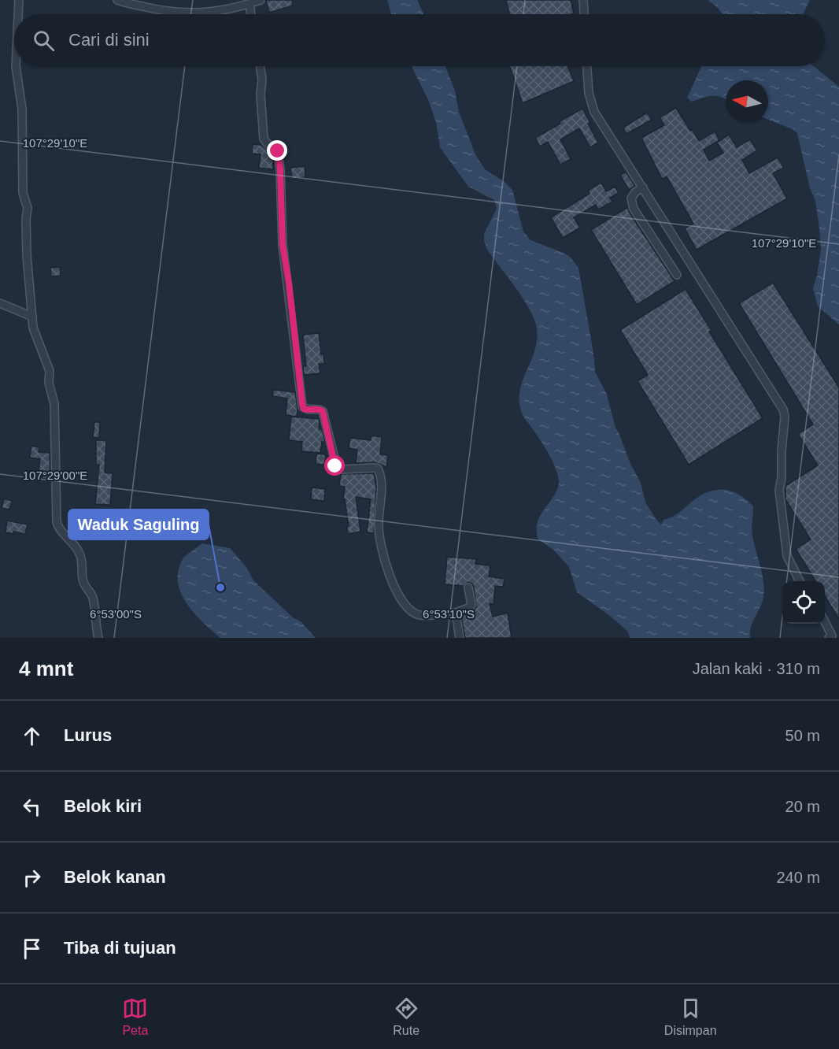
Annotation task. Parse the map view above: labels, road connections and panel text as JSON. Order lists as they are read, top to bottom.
{
  "places": ["Waduk Saguling"],
  "north": "left",
  "page": {
    "search": "Cari di sini",
    "heading": ["4 mnt", "Jalan kaki · 310 m"],
    "list": [
      ["Lurus", "50 m"],
      ["Belok kiri", "20 m"],
      ["Belok kanan", "240 m"],
      "Tiba di tujuan"
    ],
    "nav": ["Peta", "Rute", "Disimpan"]
  },
  "coordinates": [
    "107°29'10\"E",
    "107°29'00\"E",
    "6°53'00\"S",
    "6°53'10\"S"
  ]
}
